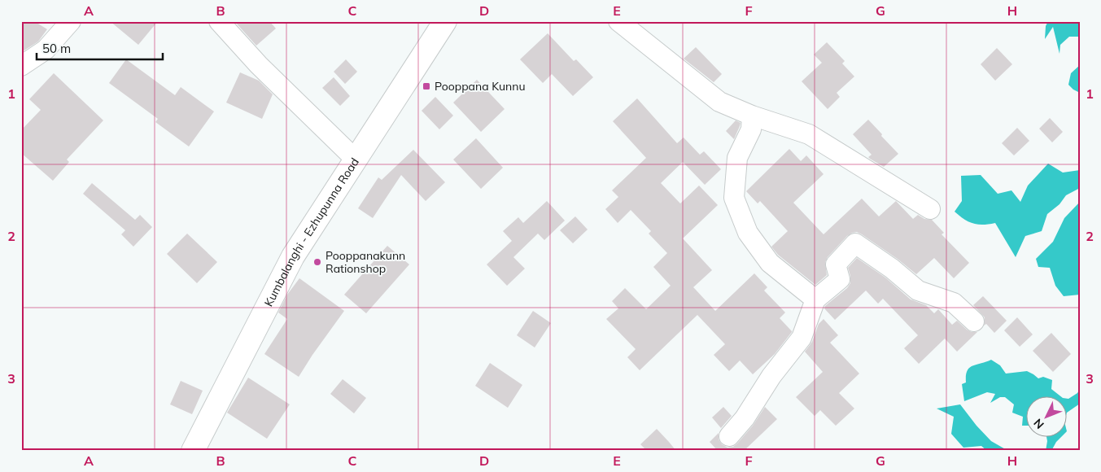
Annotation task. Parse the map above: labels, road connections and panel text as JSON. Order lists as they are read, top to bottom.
{
  "streets": {
    "main road": ["Kumbalanghi - Ezhupunna Road"]
  },
  "places": {
    "transit": ["Pooppana Kunnu"],
    "other": ["Pooppanakunn Rationshop"]
  },
  "scale_bar": "50 m",
  "north": "bottom left",
  "grid": {
    "columns": [
      "A",
      "B",
      "C",
      "D",
      "E",
      "F",
      "G",
      "H"
    ],
    "rows": ["1", "2", "3"]
  }
}
